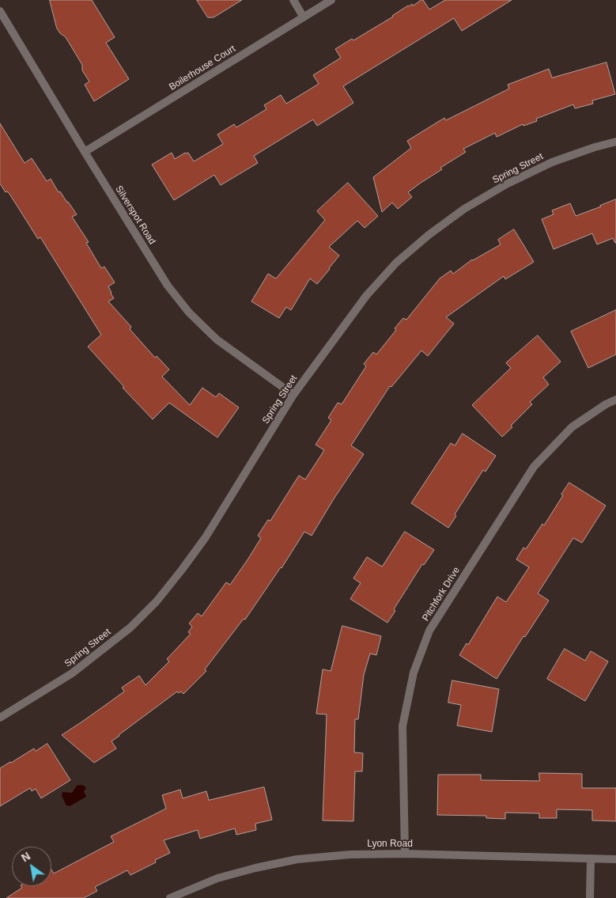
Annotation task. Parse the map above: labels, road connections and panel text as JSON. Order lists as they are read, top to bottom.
{
  "streets": {
    "street": [
      "Boilerhouse Court",
      "Spring Street",
      "Silverspot Road",
      "Pitchfork Drive",
      "Lyon Road"
    ]
  },
  "crossings": [
    ["Boilerhouse Court", "Silverspot Road"],
    ["Spring Street", "Silverspot Road"],
    ["Pitchfork Drive", "Lyon Road"]
  ],
  "north": "top left"
}
